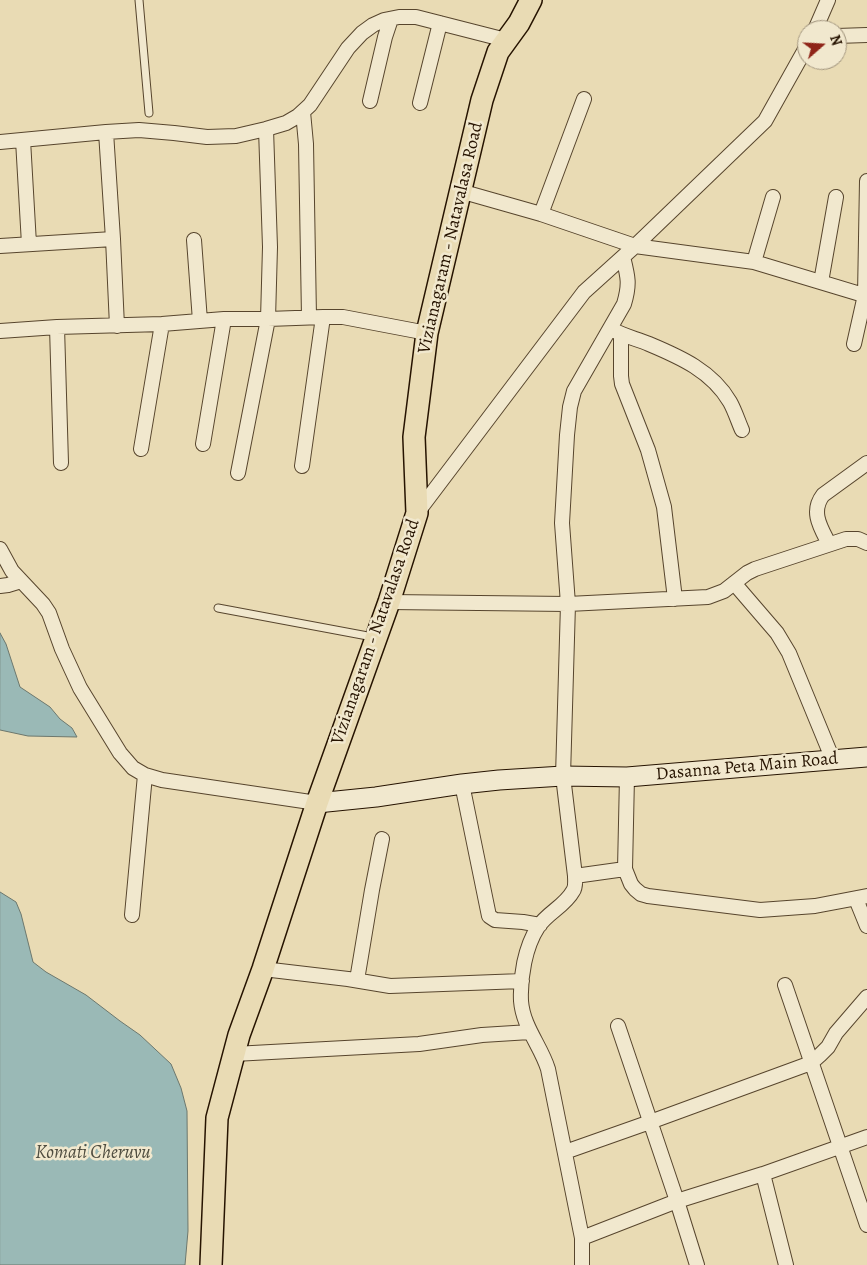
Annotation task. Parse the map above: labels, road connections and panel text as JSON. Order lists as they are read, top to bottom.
{
  "streets": {
    "main road": ["Vizianagaram - Natavalasa Road"],
    "street": ["Dasanna Peta Main Road"]
  },
  "crossings": [
    ["Vizianagaram - Natavalasa Road", "Dasanna Peta Main Road"]
  ],
  "water": ["Komati Cheruvu"],
  "north": "right"
}
